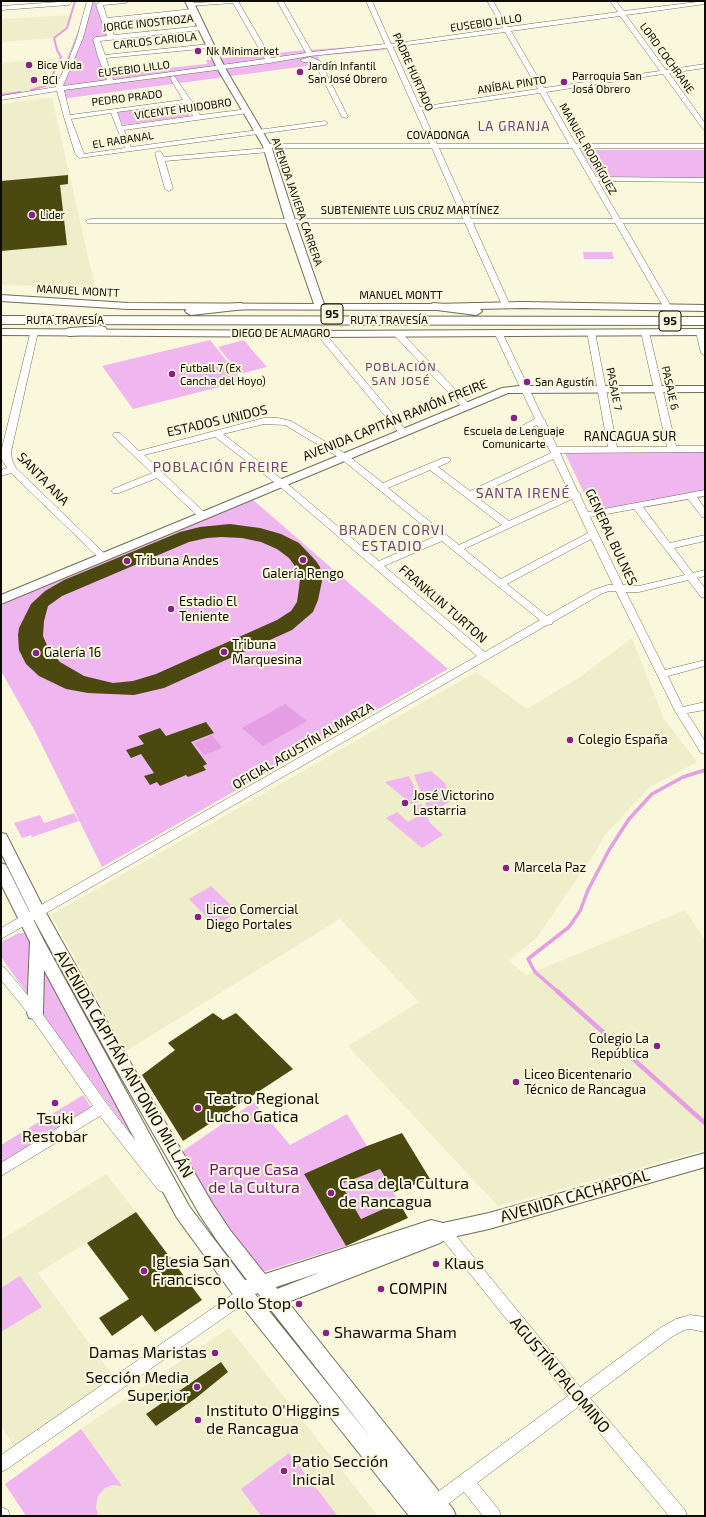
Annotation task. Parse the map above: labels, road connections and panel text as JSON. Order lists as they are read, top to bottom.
{
  "streets": {
    "highway": ["95", "RUTA TRAVESÍA"],
    "main road": [
      "AVENIDA JAVIERA CARRERA",
      "MANUEL MONTT",
      "DIEGO DE ALMAGRO",
      "AVENIDA CAPITÁN RAMÓN FREIRE",
      "AVENIDA CAPITÁN ANTONIO MILLÁN",
      "AVENIDA CACHAPOAL"
    ],
    "street": [
      "JORGE INOSTROZA",
      "EUSEBIO LILLO",
      "CARLOS CARIOLA",
      "LORD COCHRANE",
      "PADRE HURTADO",
      "ANÍBAL PINTO",
      "PEDRO PRADO",
      "VICENTE HUIDOBRO",
      "COVADONGA",
      "EL RABANAL",
      "MANUEL RODRÍGUEZ",
      "SUBTENIENTE LUIS CRUZ MARTÍNEZ",
      "PASAJE 6",
      "PASAJE 7",
      "ESTADOS UNIDOS",
      "RANCAGUA SUR",
      "SANTA ANA",
      "GENERAL BULNES",
      "FRANKLIN TURTON",
      "OFICIAL AGUSTÍN ALMARZA",
      "AGUSTÍN PALOMINO"
    ]
  },
  "crossings": [
    ["JORGE INOSTROZA", "CARLOS CARIOLA"],
    ["JORGE INOSTROZA", "AVENIDA JAVIERA CARRERA"],
    ["EUSEBIO LILLO", "LORD COCHRANE"],
    ["EUSEBIO LILLO", "PADRE HURTADO"],
    ["EUSEBIO LILLO", "EL RABANAL"],
    ["EUSEBIO LILLO", "MANUEL RODRÍGUEZ"],
    ["EUSEBIO LILLO", "AVENIDA JAVIERA CARRERA"],
    ["CARLOS CARIOLA", "AVENIDA JAVIERA CARRERA"],
    ["LORD COCHRANE", "ANÍBAL PINTO"],
    ["PADRE HURTADO", "ANÍBAL PINTO"],
    ["PADRE HURTADO", "COVADONGA"],
    ["PADRE HURTADO", "SUBTENIENTE LUIS CRUZ MARTÍNEZ"],
    ["PADRE HURTADO", "MANUEL MONTT"],
    ["ANÍBAL PINTO", "MANUEL RODRÍGUEZ"],
    ["PEDRO PRADO", "EL RABANAL"],
    ["VICENTE HUIDOBRO", "AVENIDA JAVIERA CARRERA"],
    ["COVADONGA", "MANUEL RODRÍGUEZ"],
    ["COVADONGA", "AVENIDA JAVIERA CARRERA"],
    ["EL RABANAL", "AVENIDA JAVIERA CARRERA"],
    ["MANUEL RODRÍGUEZ", "SUBTENIENTE LUIS CRUZ MARTÍNEZ"],
    ["MANUEL RODRÍGUEZ", "MANUEL MONTT"],
    ["AVENIDA JAVIERA CARRERA", "SUBTENIENTE LUIS CRUZ MARTÍNEZ"],
    ["AVENIDA JAVIERA CARRERA", "MANUEL MONTT"],
    ["DIEGO DE ALMAGRO", "PASAJE 6"],
    ["DIEGO DE ALMAGRO", "PASAJE 7"],
    ["DIEGO DE ALMAGRO", "SANTA ANA"],
    ["DIEGO DE ALMAGRO", "GENERAL BULNES"],
    ["PASAJE 6", "AVENIDA CAPITÁN RAMÓN FREIRE"],
    ["PASAJE 6", "RANCAGUA SUR"],
    ["PASAJE 7", "AVENIDA CAPITÁN RAMÓN FREIRE"],
    ["PASAJE 7", "RANCAGUA SUR"],
    ["AVENIDA CAPITÁN RAMÓN FREIRE", "ESTADOS UNIDOS"],
    ["AVENIDA CAPITÁN RAMÓN FREIRE", "SANTA ANA"],
    ["AVENIDA CAPITÁN RAMÓN FREIRE", "GENERAL BULNES"],
    ["AVENIDA CAPITÁN RAMÓN FREIRE", "FRANKLIN TURTON"],
    ["ESTADOS UNIDOS", "FRANKLIN TURTON"],
    ["ESTADOS UNIDOS", "OFICIAL AGUSTÍN ALMARZA"],
    ["RANCAGUA SUR", "GENERAL BULNES"],
    ["GENERAL BULNES", "OFICIAL AGUSTÍN ALMARZA"],
    ["FRANKLIN TURTON", "OFICIAL AGUSTÍN ALMARZA"],
    ["OFICIAL AGUSTÍN ALMARZA", "AVENIDA CAPITÁN ANTONIO MILLÁN"],
    ["AVENIDA CAPITÁN ANTONIO MILLÁN", "AVENIDA CACHAPOAL"],
    ["AVENIDA CACHAPOAL", "AGUSTÍN PALOMINO"]
  ],
  "districts": [
    "LA GRANJA",
    "POBLACIÓN SAN JOSÉ",
    "POBLACIÓN FREIRE",
    "SANTA IRENÉ",
    "BRADEN CORVI ESTADIO"
  ],
  "parks": ["Parque Casa de la Cultura"],
  "places": [
    "Nk Minimarket",
    "Bice Vida",
    "Jardín Infantil San José Obrero",
    "BCI",
    "Parroquia San Josá Obrero",
    "Lider",
    "Futball 7 (Ex Cancha del Hoyo)",
    "San Agustín",
    "Escuela de Lenguaje Comunicarte",
    "Galería Rengo",
    "Tribuna Andes",
    "Estadio El Teniente",
    "Tribuna Marquesina",
    "Galería 16",
    "Colegio España",
    "José Victorino Lastarria",
    "Marcela Paz",
    "Liceo Comercial Diego Portales",
    "Colegio La República",
    "Liceo Bicentenario Técnico de Rancagua",
    "Tsuki Restobar",
    "Teatro Regional Lucho Gatica",
    "Casa de la Cultura de Rancagua",
    "Klaus",
    "Iglesia San Francisco",
    "COMPIN",
    "Pollo Stop",
    "Shawarma Sham",
    "Damas Maristas",
    "Sección Media Superior",
    "Instituto O'Higgins de Rancagua",
    "Patio Sección Inicial"
  ]
}
